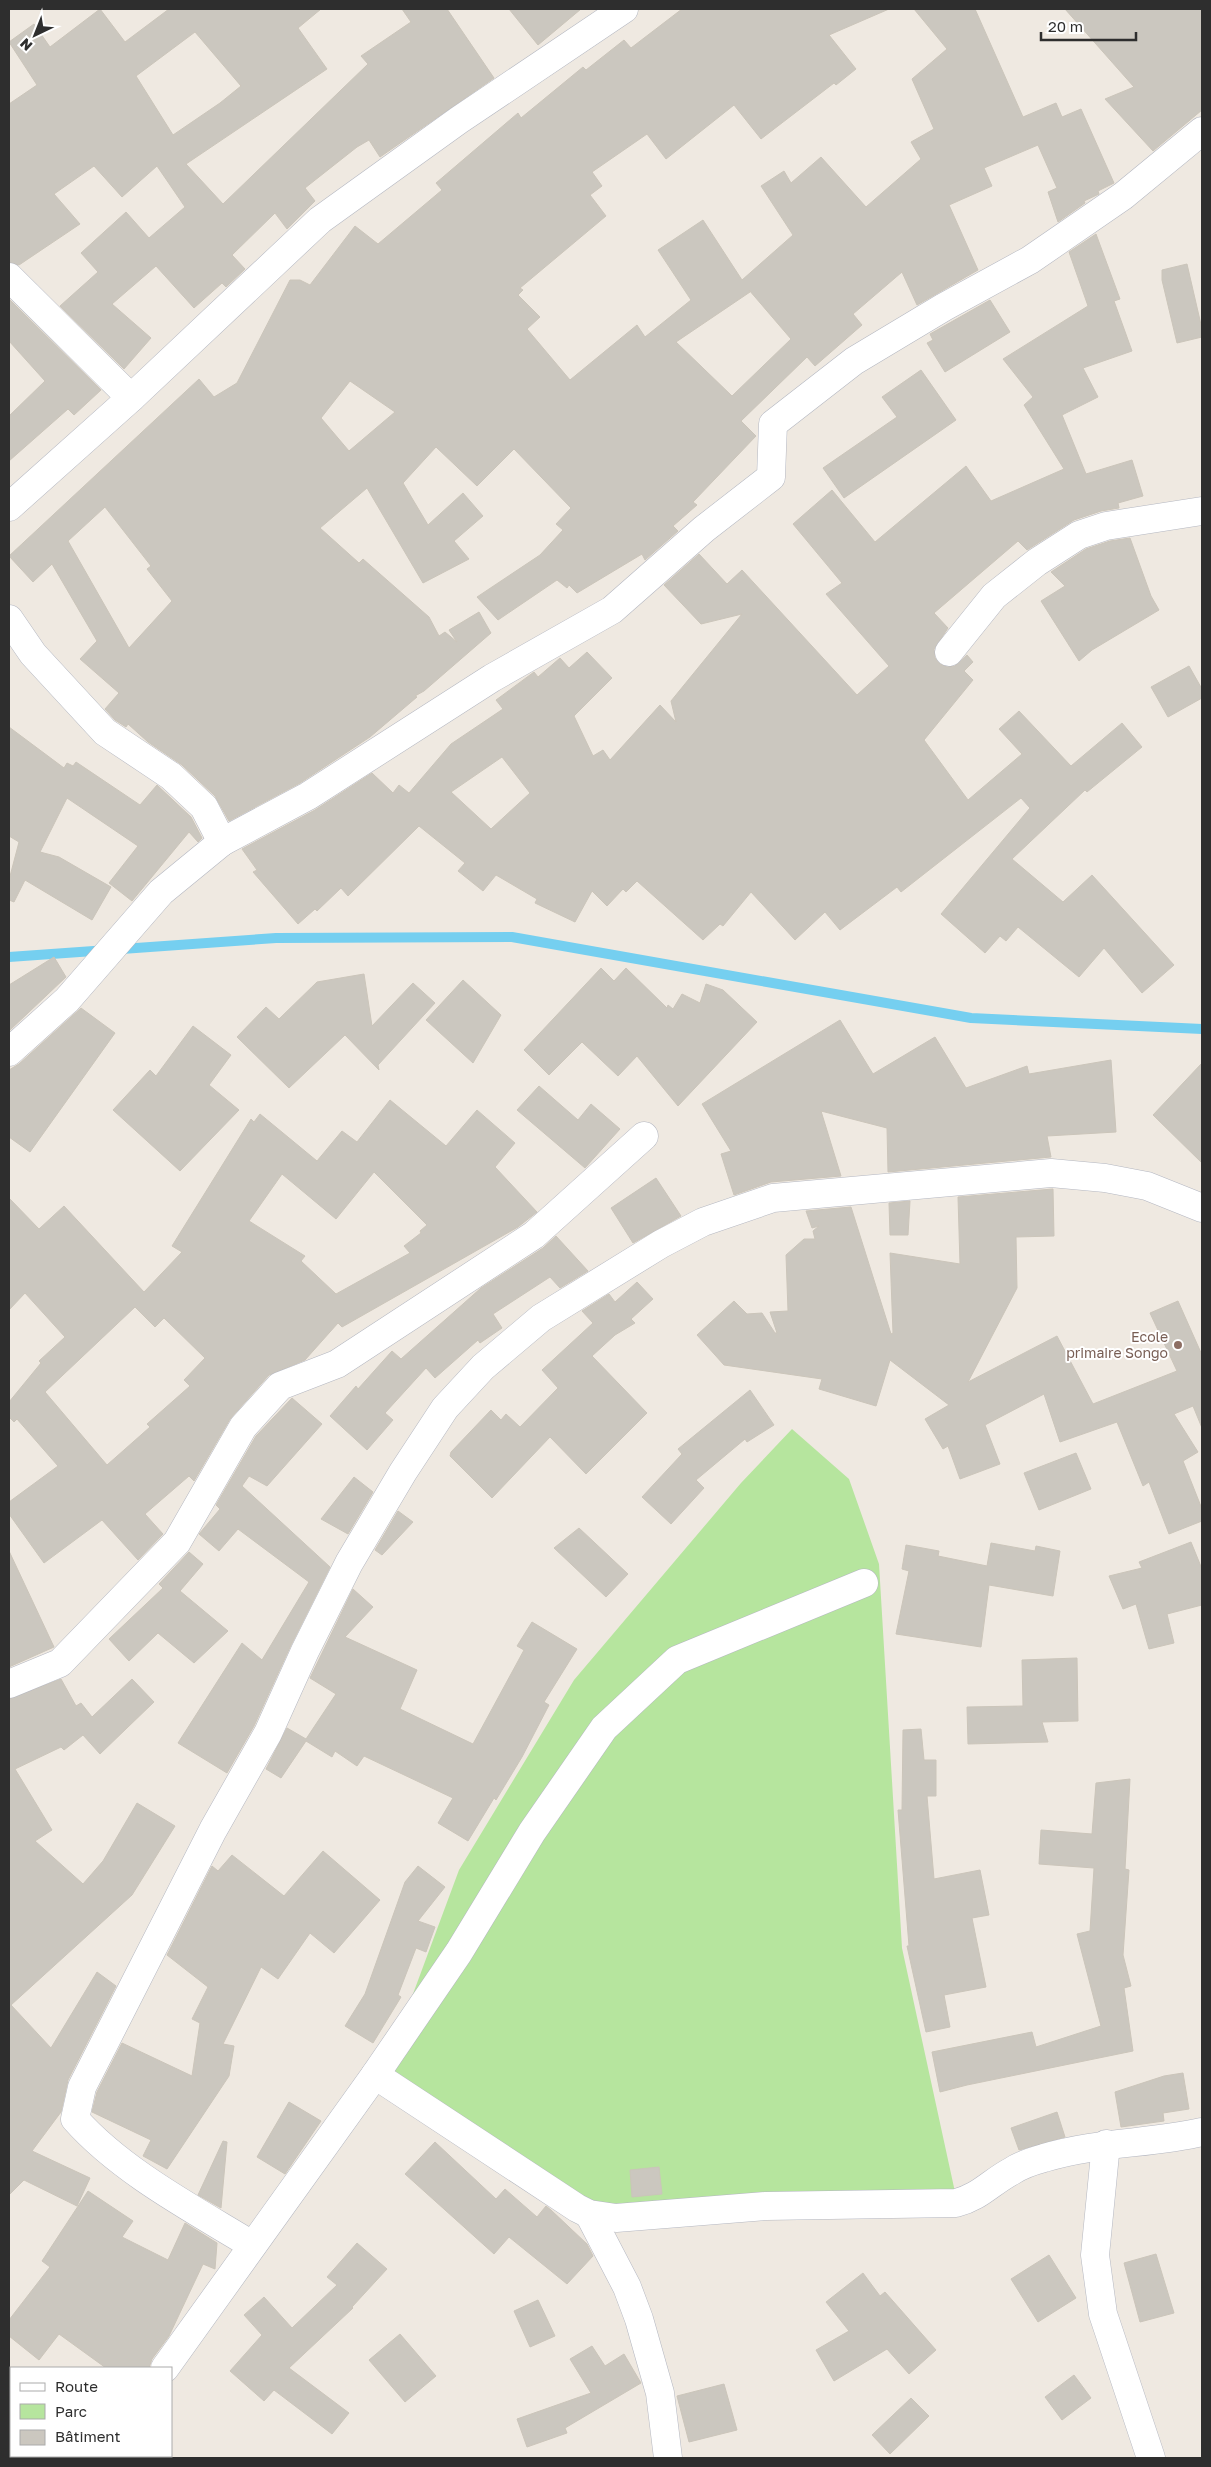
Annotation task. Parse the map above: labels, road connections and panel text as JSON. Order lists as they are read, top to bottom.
{
  "places": ["Ecole primaire Songo"],
  "legend": ["Route", "Parc", "Bâtiment"],
  "scale_bar": "20 m",
  "north": "bottom left"
}
